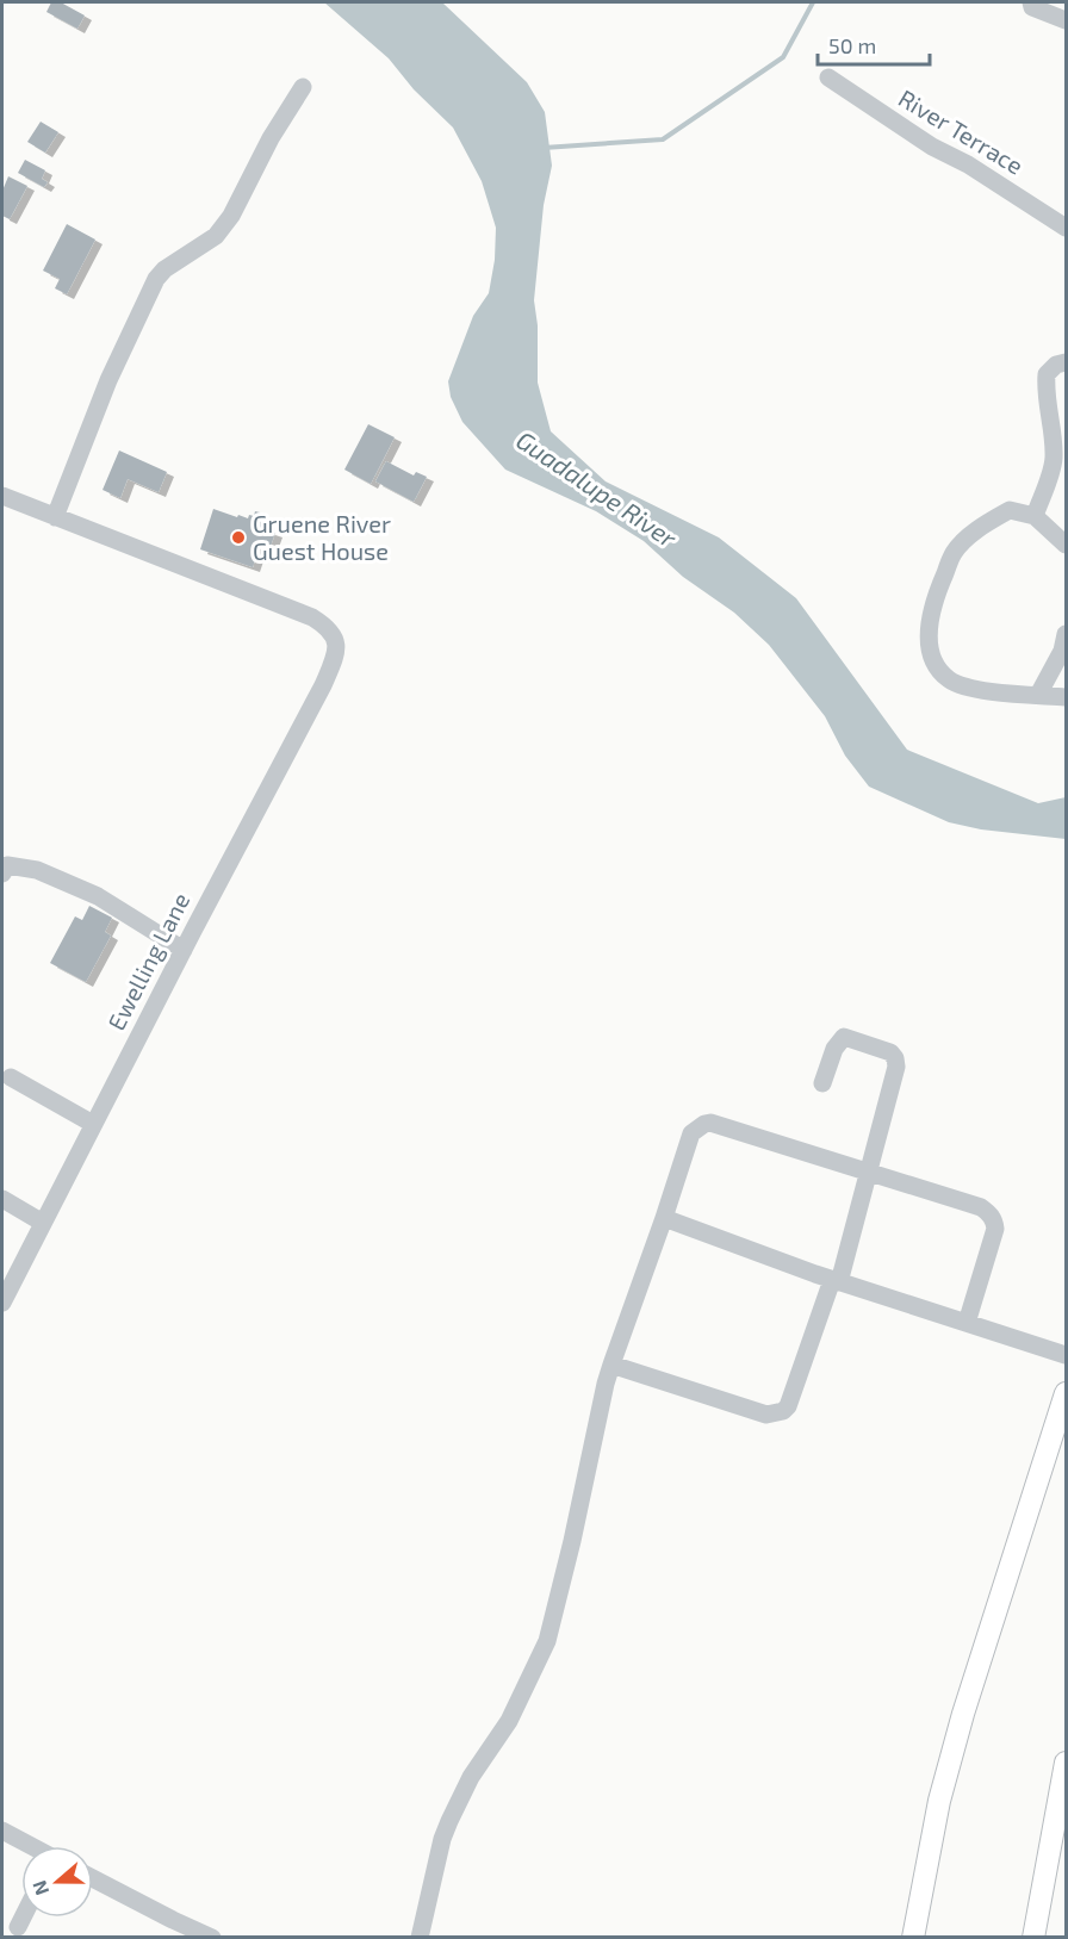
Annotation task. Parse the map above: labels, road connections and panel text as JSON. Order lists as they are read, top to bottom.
{
  "streets": {
    "street": ["River Terrace", "Ewelling Lane"]
  },
  "water": ["Guadalupe River"],
  "places": ["Gruene River Guest House"],
  "scale_bar": "50 m",
  "north": "left"
}
